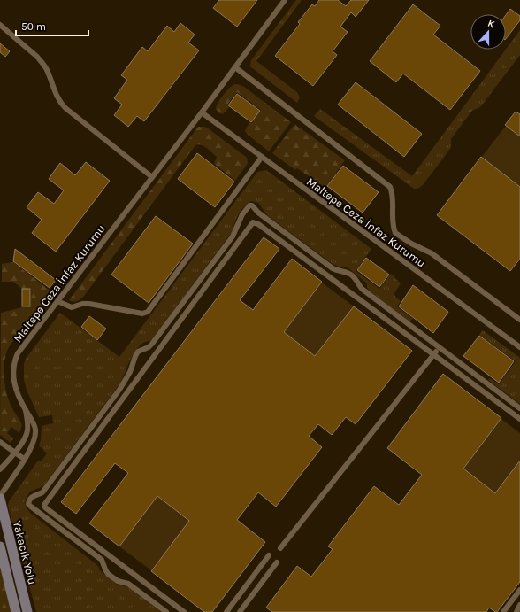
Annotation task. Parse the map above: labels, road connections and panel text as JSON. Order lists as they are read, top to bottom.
{
  "streets": {
    "main road": ["Yakacık Yolu"],
    "lane": ["Maltepe Ceza İnfaz Kurumu"]
  },
  "scale_bar": "50 m",
  "north": "top"
}
